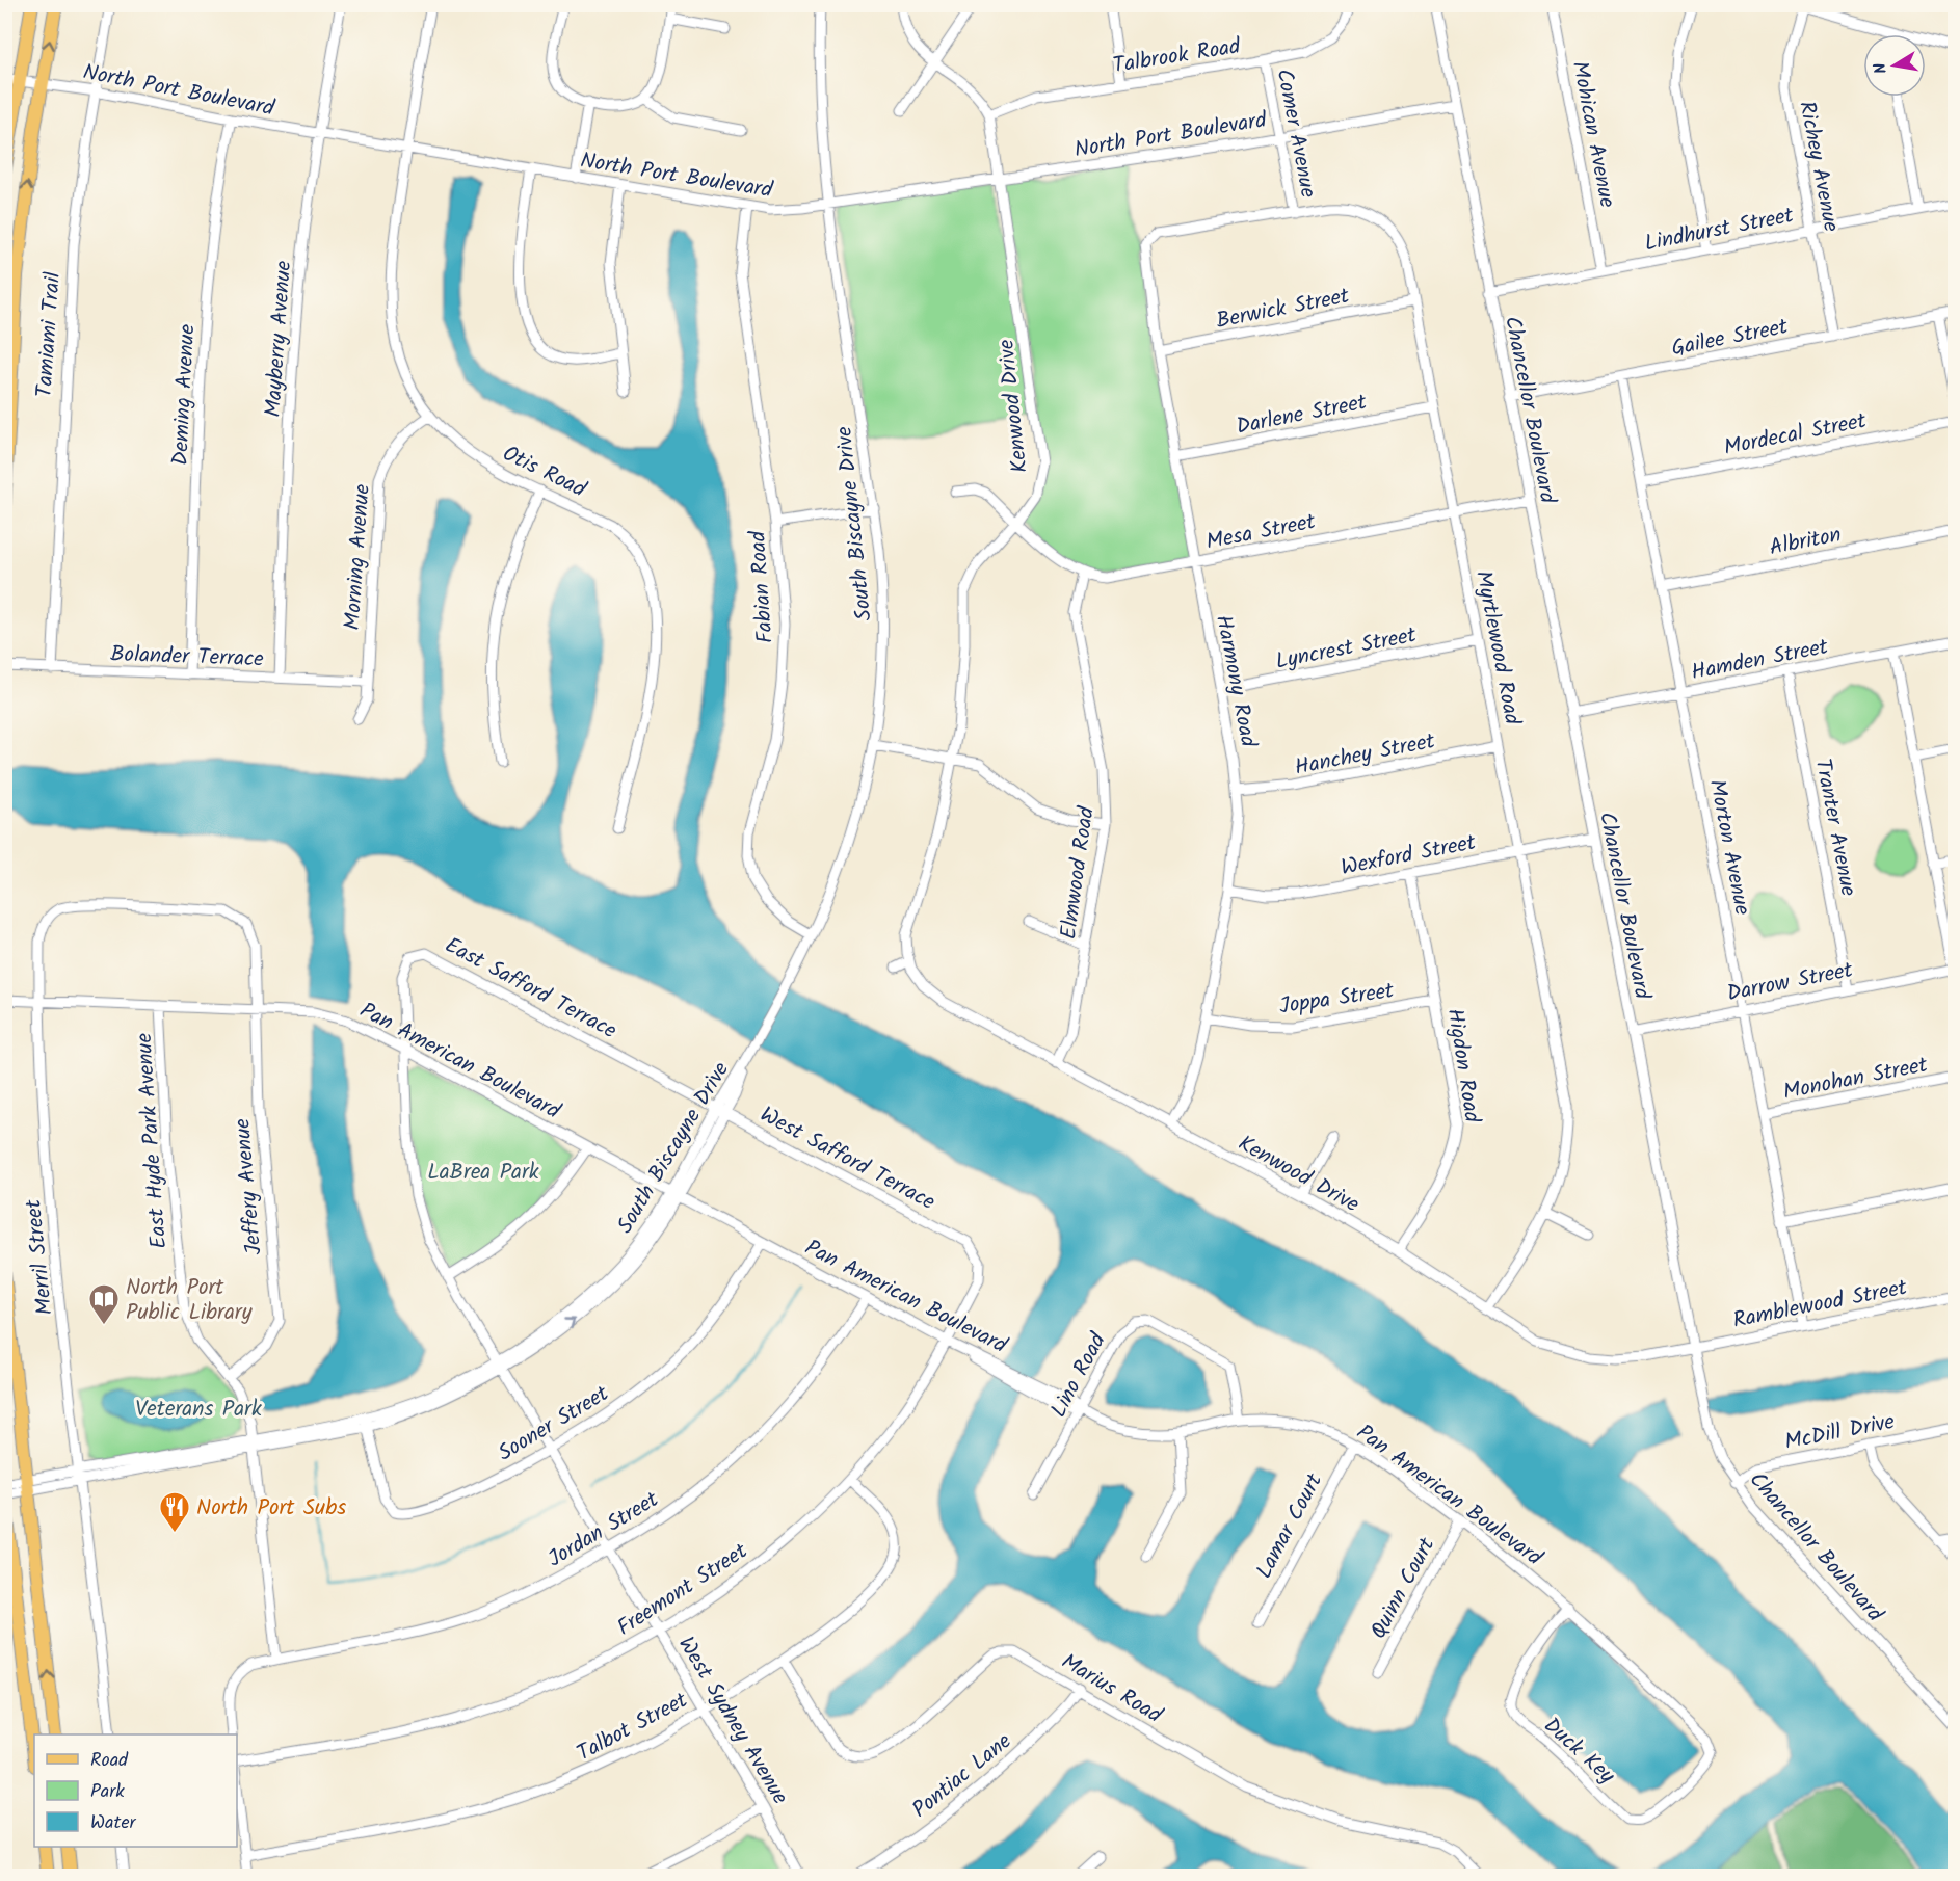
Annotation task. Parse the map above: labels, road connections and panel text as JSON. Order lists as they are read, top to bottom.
{
  "streets": {
    "main road": ["Tamiami Trail"],
    "street": [
      "Talbrook Road",
      "North Port Boulevard",
      "Comer Avenue",
      "Mohican Avenue",
      "Richey Avenue",
      "Lindhurst Street",
      "Berwick Street",
      "Gailee Street",
      "Mayberry Avenue",
      "Deming Avenue",
      "Kenwood Drive",
      "Chancellor Boulevard",
      "Darlene Street",
      "Mordecal Street",
      "Otis Road",
      "South Biscayne Drive",
      "Mesa Street",
      "Albriton",
      "Morning Avenue",
      "Fabian Road",
      "Lyncrest Street",
      "Myrtlewood Road",
      "Bolander Terrace",
      "Hamden Street",
      "Harmony Road",
      "Hanchey Street",
      "Tranter Avenue",
      "Morton Avenue",
      "Wexford Street",
      "Elmwood Road",
      "Darrow Street",
      "East Safford Terrace",
      "Joppa Street",
      "Pan American Boulevard",
      "Higdon Road",
      "Monohan Street",
      "East Hyde Park Avenue",
      "West Safford Terrace",
      "Jeffery Avenue",
      "Merril Street",
      "Ramblewood Street",
      "Lino Road",
      "Sooner Street",
      "McDill Drive",
      "Lamar Court",
      "Jordan Street",
      "Quinn Court",
      "Freemont Street",
      "Marius Road",
      "West Sydney Avenue",
      "Talbot Street",
      "Duck Key",
      "Pontiac Lane"
    ]
  },
  "crossings": [
    ["Talbrook Road", "Comer Avenue"],
    ["Talbrook Road", "Kenwood Drive"],
    ["North Port Boulevard", "Comer Avenue"],
    ["North Port Boulevard", "Tamiami Trail"],
    ["North Port Boulevard", "Mayberry Avenue"],
    ["North Port Boulevard", "Deming Avenue"],
    ["North Port Boulevard", "Kenwood Drive"],
    ["North Port Boulevard", "Chancellor Boulevard"],
    ["North Port Boulevard", "Otis Road"],
    ["North Port Boulevard", "South Biscayne Drive"],
    ["North Port Boulevard", "Fabian Road"],
    ["Comer Avenue", "Myrtlewood Road"],
    ["Mohican Avenue", "Lindhurst Street"],
    ["Richey Avenue", "Lindhurst Street"],
    ["Richey Avenue", "Gailee Street"],
    ["Lindhurst Street", "Chancellor Boulevard"],
    ["Berwick Street", "Myrtlewood Road"],
    ["Berwick Street", "Harmony Road"],
    ["Tamiami Trail", "Bolander Terrace"],
    ["Gailee Street", "Chancellor Boulevard"],
    ["Gailee Street", "Morton Avenue"],
    ["Mayberry Avenue", "Bolander Terrace"],
    ["Deming Avenue", "Bolander Terrace"],
    ["Kenwood Drive", "Chancellor Boulevard"],
    ["Kenwood Drive", "Myrtlewood Road"],
    ["Kenwood Drive", "Harmony Road"],
    ["Kenwood Drive", "Elmwood Road"],
    ["Kenwood Drive", "Higdon Road"],
    ["Kenwood Drive", "Ramblewood Street"],
    ["Chancellor Boulevard", "Mesa Street"],
    ["Chancellor Boulevard", "Hamden Street"],
    ["Chancellor Boulevard", "Wexford Street"],
    ["Chancellor Boulevard", "Darrow Street"],
    ["Chancellor Boulevard", "Ramblewood Street"],
    ["Chancellor Boulevard", "McDill Drive"],
    ["Darlene Street", "Myrtlewood Road"],
    ["Darlene Street", "Harmony Road"],
    ["Mordecal Street", "Morton Avenue"],
    ["Otis Road", "Morning Avenue"],
    ["South Biscayne Drive", "Fabian Road"],
    ["South Biscayne Drive", "East Safford Terrace"],
    ["South Biscayne Drive", "Pan American Boulevard"],
    ["South Biscayne Drive", "East Hyde Park Avenue"],
    ["South Biscayne Drive", "West Safford Terrace"],
    ["South Biscayne Drive", "Merril Street"],
    ["South Biscayne Drive", "Sooner Street"],
    ["South Biscayne Drive", "West Sydney Avenue"],
    ["Mesa Street", "Myrtlewood Road"],
    ["Mesa Street", "Harmony Road"],
    ["Mesa Street", "Elmwood Road"],
    ["Albriton", "Morton Avenue"],
    ["Morning Avenue", "Bolander Terrace"],
    ["Lyncrest Street", "Myrtlewood Road"],
    ["Lyncrest Street", "Harmony Road"],
    ["Myrtlewood Road", "Harmony Road"],
    ["Myrtlewood Road", "Hanchey Street"],
    ["Myrtlewood Road", "Wexford Street"],
    ["Hamden Street", "Tranter Avenue"],
    ["Hamden Street", "Morton Avenue"],
    ["Harmony Road", "Hanchey Street"],
    ["Harmony Road", "Wexford Street"],
    ["Harmony Road", "Joppa Street"],
    ["Tranter Avenue", "Darrow Street"],
    ["Morton Avenue", "Darrow Street"],
    ["Morton Avenue", "Monohan Street"],
    ["Morton Avenue", "Ramblewood Street"],
    ["Wexford Street", "Higdon Road"],
    ["East Safford Terrace", "Pan American Boulevard"],
    ["East Safford Terrace", "West Safford Terrace"],
    ["East Safford Terrace", "West Sydney Avenue"],
    ["Joppa Street", "Higdon Road"],
    ["Pan American Boulevard", "East Hyde Park Avenue"],
    ["Pan American Boulevard", "Jeffery Avenue"],
    ["Pan American Boulevard", "Merril Street"],
    ["Pan American Boulevard", "Lino Road"],
    ["Pan American Boulevard", "Sooner Street"],
    ["Pan American Boulevard", "Lamar Court"],
    ["Pan American Boulevard", "Jordan Street"],
    ["Pan American Boulevard", "Quinn Court"],
    ["Pan American Boulevard", "Freemont Street"],
    ["Pan American Boulevard", "Duck Key"],
    ["East Hyde Park Avenue", "Jeffery Avenue"],
    ["East Hyde Park Avenue", "Jordan Street"],
    ["West Safford Terrace", "Freemont Street"],
    ["Jeffery Avenue", "Merril Street"],
    ["Sooner Street", "West Sydney Avenue"],
    ["Jordan Street", "West Sydney Avenue"],
    ["Freemont Street", "West Sydney Avenue"],
    ["Freemont Street", "Talbot Street"],
    ["Marius Road", "Talbot Street"],
    ["Marius Road", "Pontiac Lane"],
    ["West Sydney Avenue", "Talbot Street"]
  ],
  "parks": ["LaBrea Park", "Veterans Park"],
  "places": {
    "library": ["North Port Public Library"],
    "restaurant": ["North Port Subs"]
  },
  "legend": ["Road", "Park", "Water"],
  "north": "left"
}
